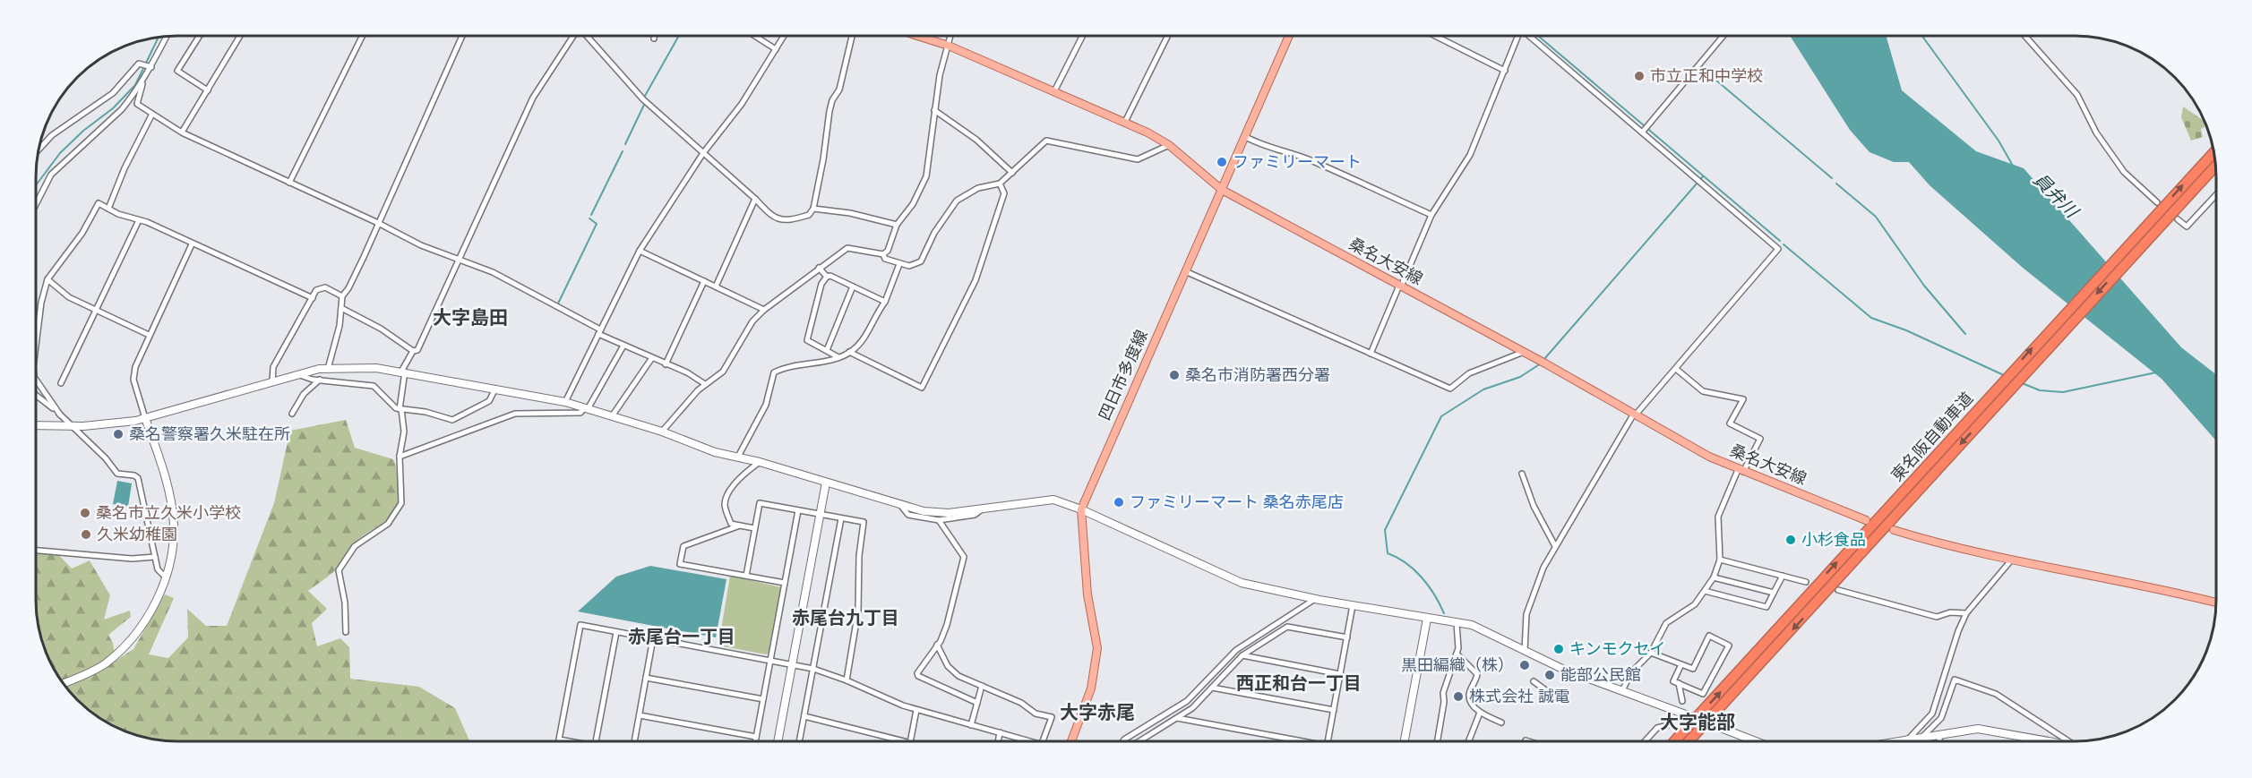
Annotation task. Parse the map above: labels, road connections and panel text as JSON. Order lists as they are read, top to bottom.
{
  "streets": {
    "highway": ["東名阪自動車道"],
    "main road": ["桑名大安線", "四日市多度線"]
  },
  "crossings": [
    ["桑名大安線", "四日市多度線"]
  ],
  "districts": [
    "大字島田",
    "赤尾台九丁目",
    "赤尾台一丁目",
    "西正和台一丁目",
    "大字赤尾",
    "大字能部"
  ],
  "water": ["員弁川"],
  "places": [
    "市立正和中学校",
    "ファミリーマート",
    "桑名市消防署西分署",
    "桑名警察署久米駐在所",
    "ファミリーマート 桑名赤尾店",
    "桑名市立久米小学校",
    "久米幼稚園",
    "小杉食品",
    "キンモクセイ",
    "黒田編織（株）",
    "能部公民館",
    "株式会社 誠電"
  ]
}
